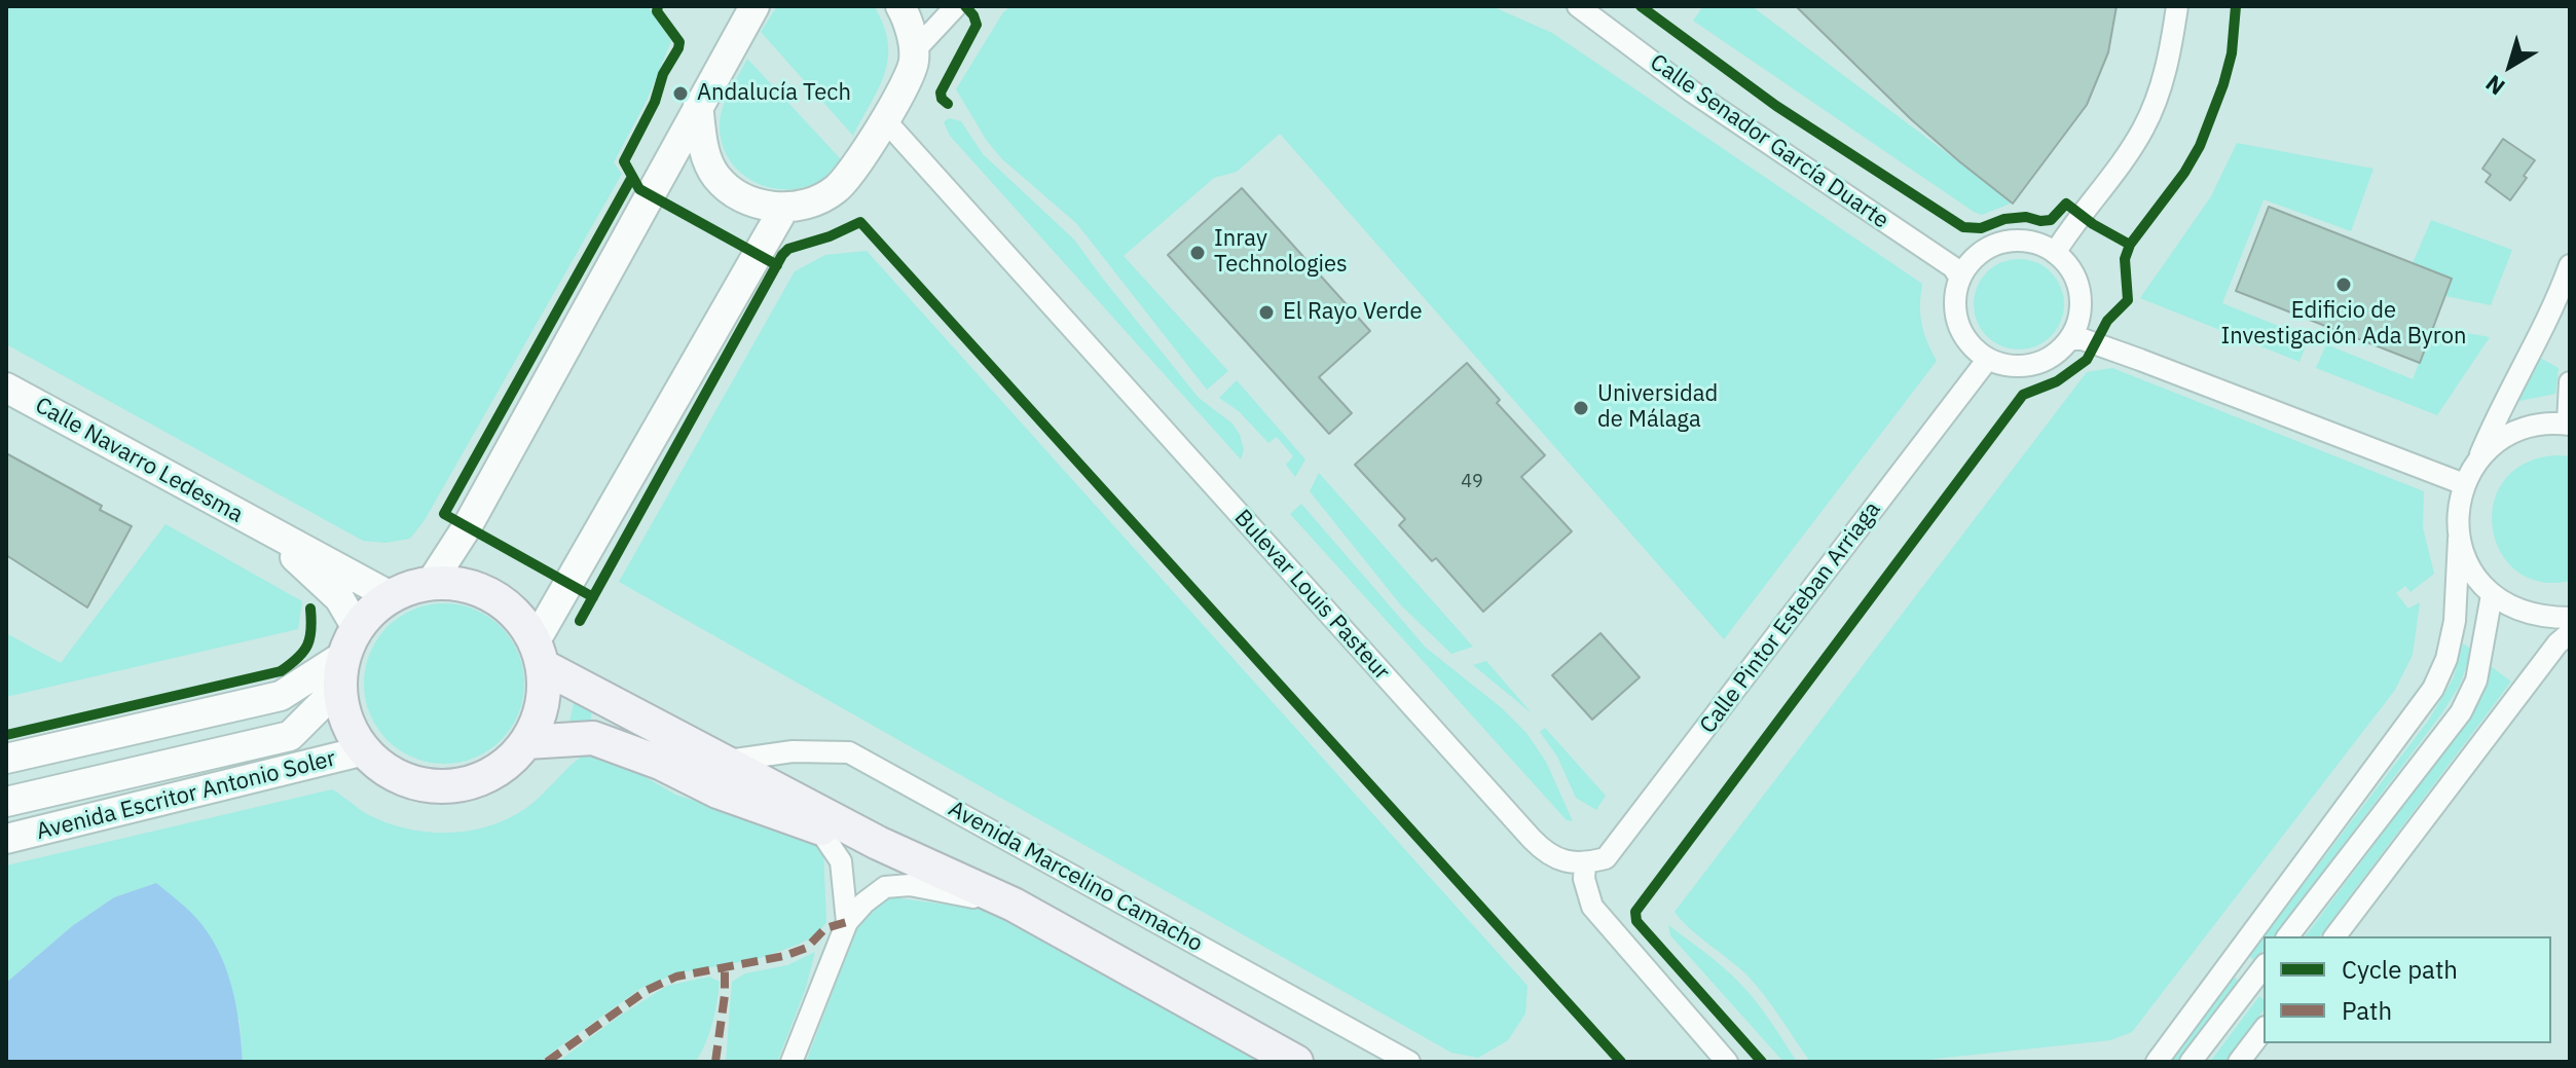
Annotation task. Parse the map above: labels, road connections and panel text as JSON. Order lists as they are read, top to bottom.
{
  "streets": {
    "street": [
      "Calle Senador García Duarte",
      "Calle Navarro Ledesma",
      "Bulevar Louis Pasteur",
      "Calle Pintor Esteban Arriaga",
      "Avenida Escritor Antonio Soler",
      "Avenida Marcelino Camacho"
    ]
  },
  "crossings": [
    ["Calle Senador García Duarte", "Calle Pintor Esteban Arriaga"],
    ["Calle Navarro Ledesma", "Avenida Escritor Antonio Soler"],
    ["Bulevar Louis Pasteur", "Calle Pintor Esteban Arriaga"]
  ],
  "places": [
    "Andalucía Tech",
    "Inray Technologies",
    "Edificio de Investigación Ada Byron",
    "El Rayo Verde",
    "Universidad de Málaga"
  ],
  "house_numbers": ["49"],
  "legend": ["Cycle path", "Path"],
  "north": "bottom left"
}
